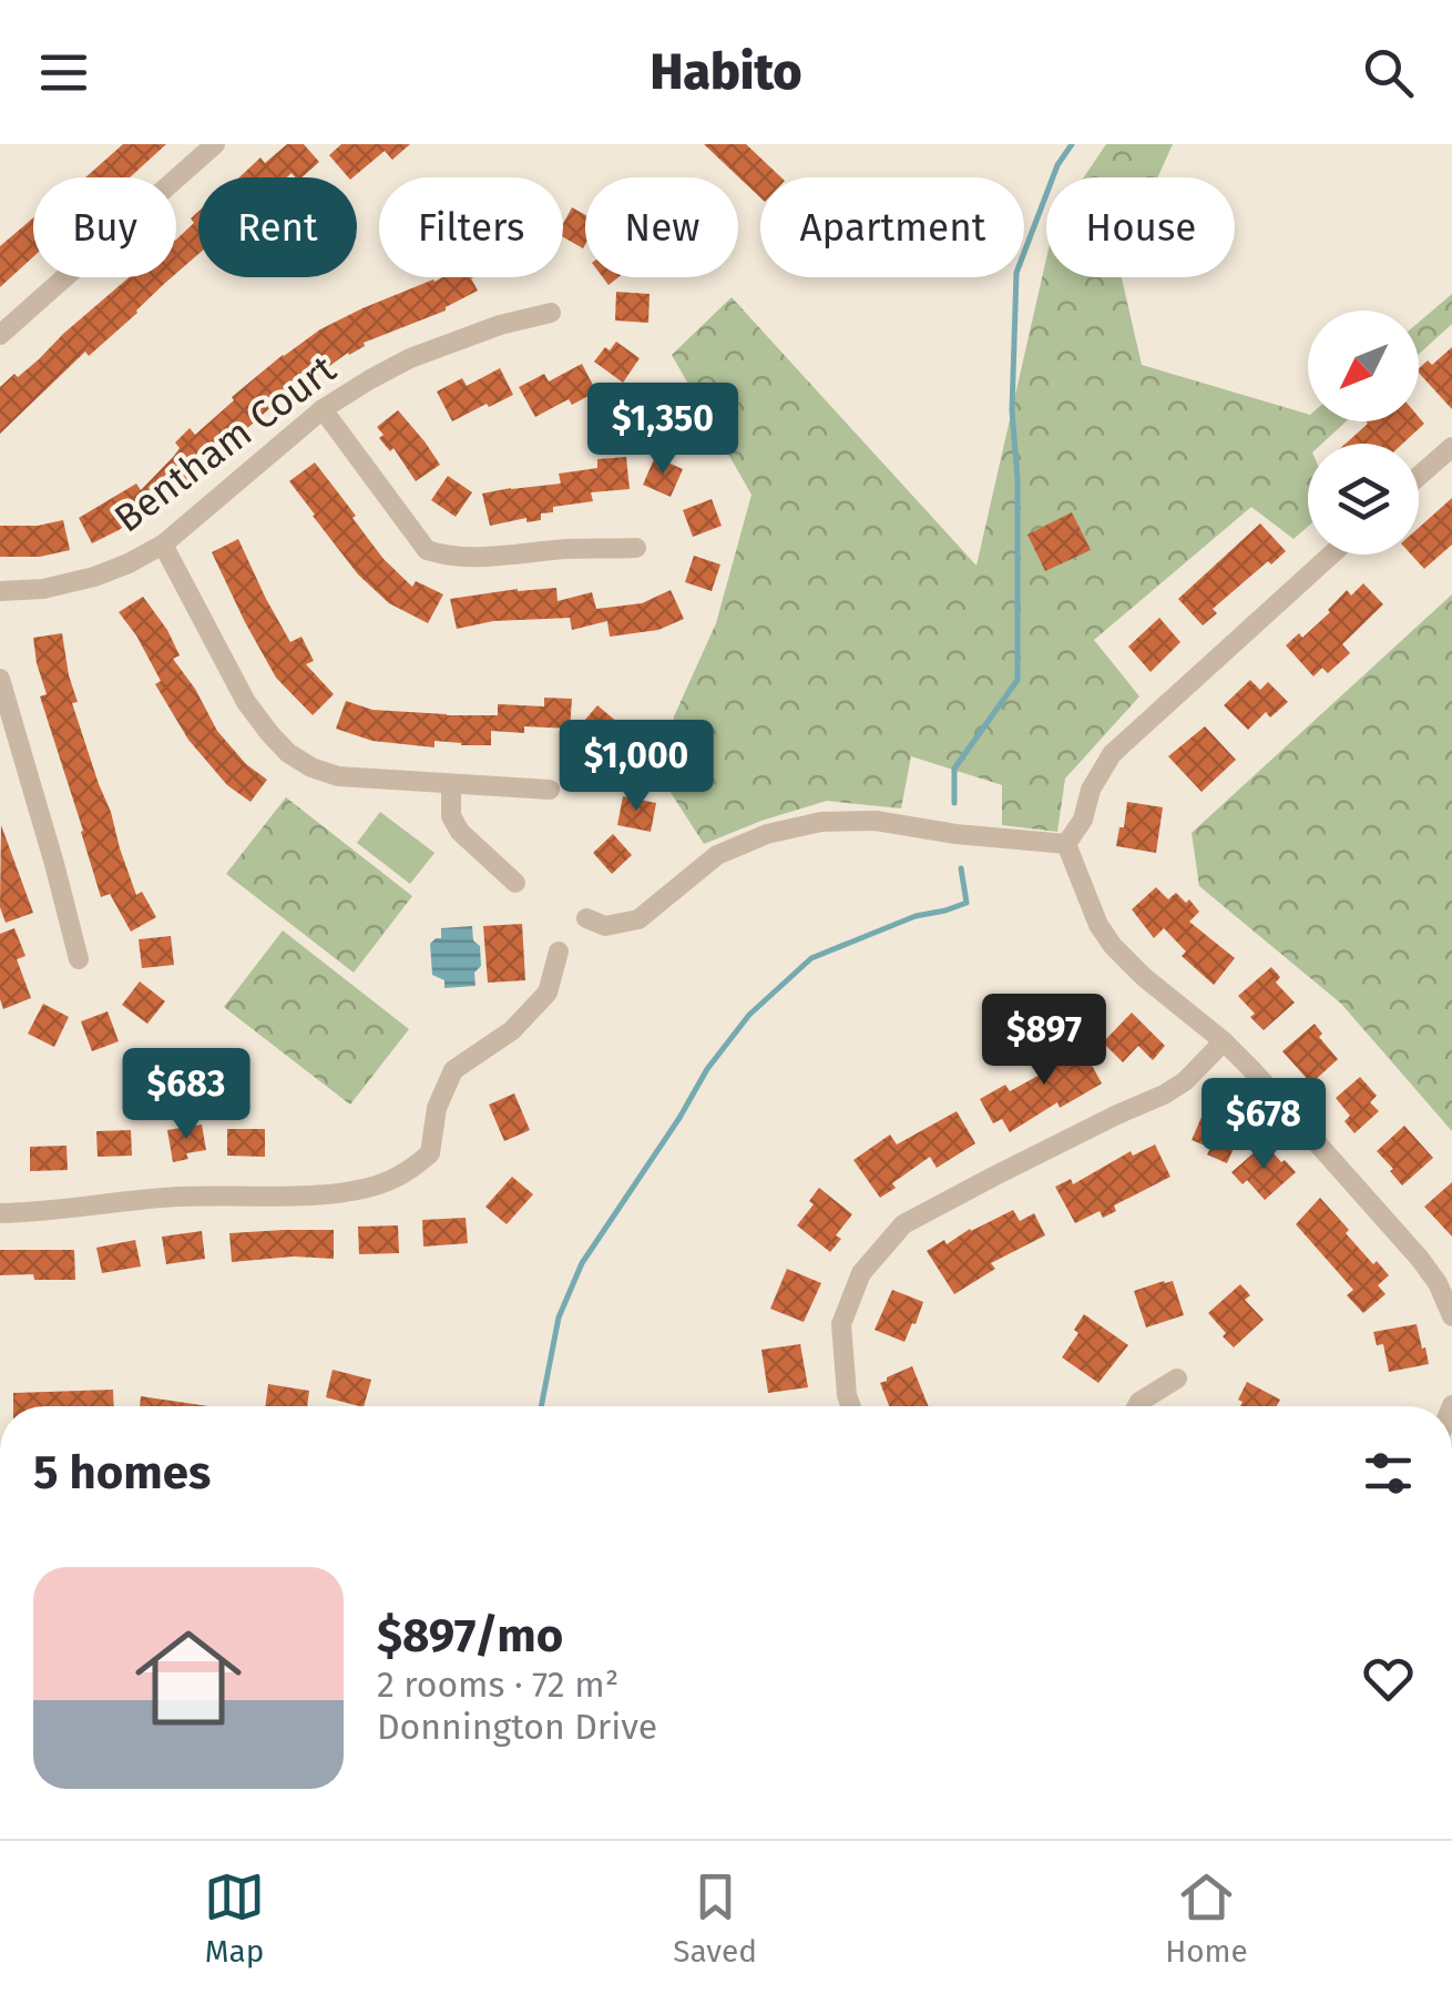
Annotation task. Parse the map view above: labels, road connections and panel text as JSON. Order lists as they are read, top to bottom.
{
  "streets": {
    "street": ["Bentham Court"]
  },
  "north": "bottom left",
  "page": {
    "header": "Habito",
    "chip": [
      "Buy",
      "Rent",
      "Filters",
      "New",
      "Apartment",
      "House"
    ],
    "price": [
      "$1,350",
      "$1,000",
      "$897",
      "$683",
      "$678"
    ],
    "heading": "5 homes",
    "list": [
      {
        "name": "$897/mo",
        "note": "2 rooms · 72 m² · Donnington Drive"
      }
    ],
    "tabs": ["Map", "Saved", "Home"]
  }
}
